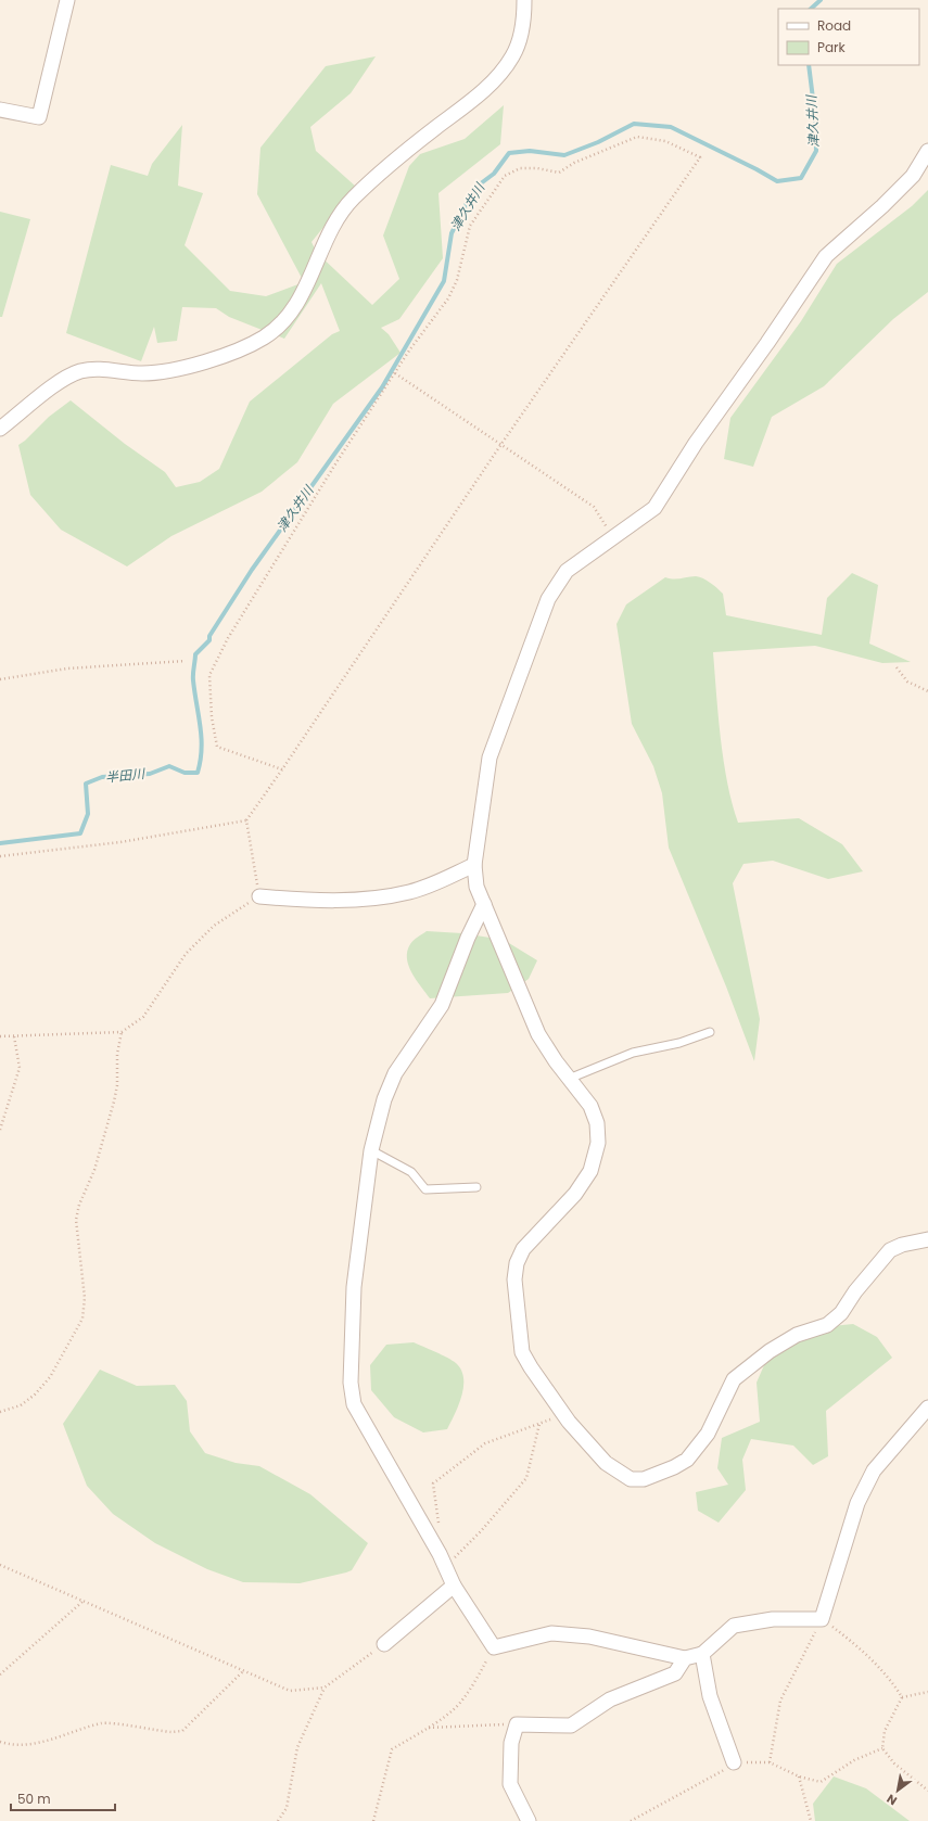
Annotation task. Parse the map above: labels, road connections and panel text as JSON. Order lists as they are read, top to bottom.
{
  "water": ["津久井川", "半田川"],
  "legend": ["Road", "Park"],
  "scale_bar": "50 m",
  "north": "bottom left"
}
